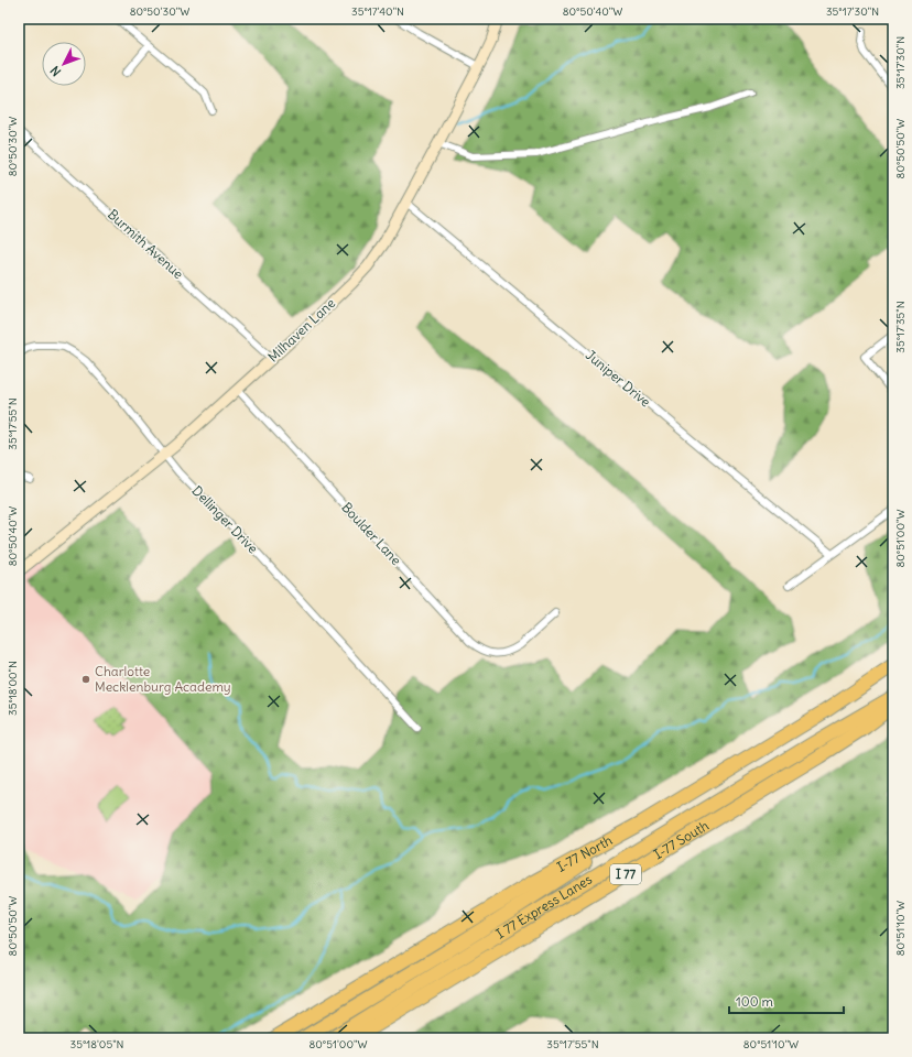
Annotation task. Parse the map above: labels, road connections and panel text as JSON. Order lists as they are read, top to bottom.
{
  "streets": {
    "highway": [
      "I-77 South",
      "I-77 North",
      "I 77",
      "I 77 Express Lanes"
    ],
    "street": [
      "Burmith Avenue",
      "Milhaven Lane",
      "Juniper Drive",
      "Dellinger Drive",
      "Boulder Lane"
    ]
  },
  "crossings": [
    ["Burmith Avenue", "Milhaven Lane"],
    ["Milhaven Lane", "Juniper Drive"],
    ["Milhaven Lane", "Dellinger Drive"],
    ["Milhaven Lane", "Boulder Lane"],
    ["I-77 North", "I 77 Express Lanes"]
  ],
  "places": ["Charlotte Mecklenburg Academy"],
  "scale_bar": "100 m",
  "north": "bottom left",
  "coordinates": [
    "80°50'30\"W",
    "35°17'40\"N",
    "80°50'40\"W",
    "35°17'30\"N",
    "80°50'50\"W",
    "35°17'35\"N",
    "35°17'55\"N",
    "80°51'00\"W",
    "35°18'00\"N",
    "80°51'10\"W",
    "35°18'05\"N"
  ]
}
